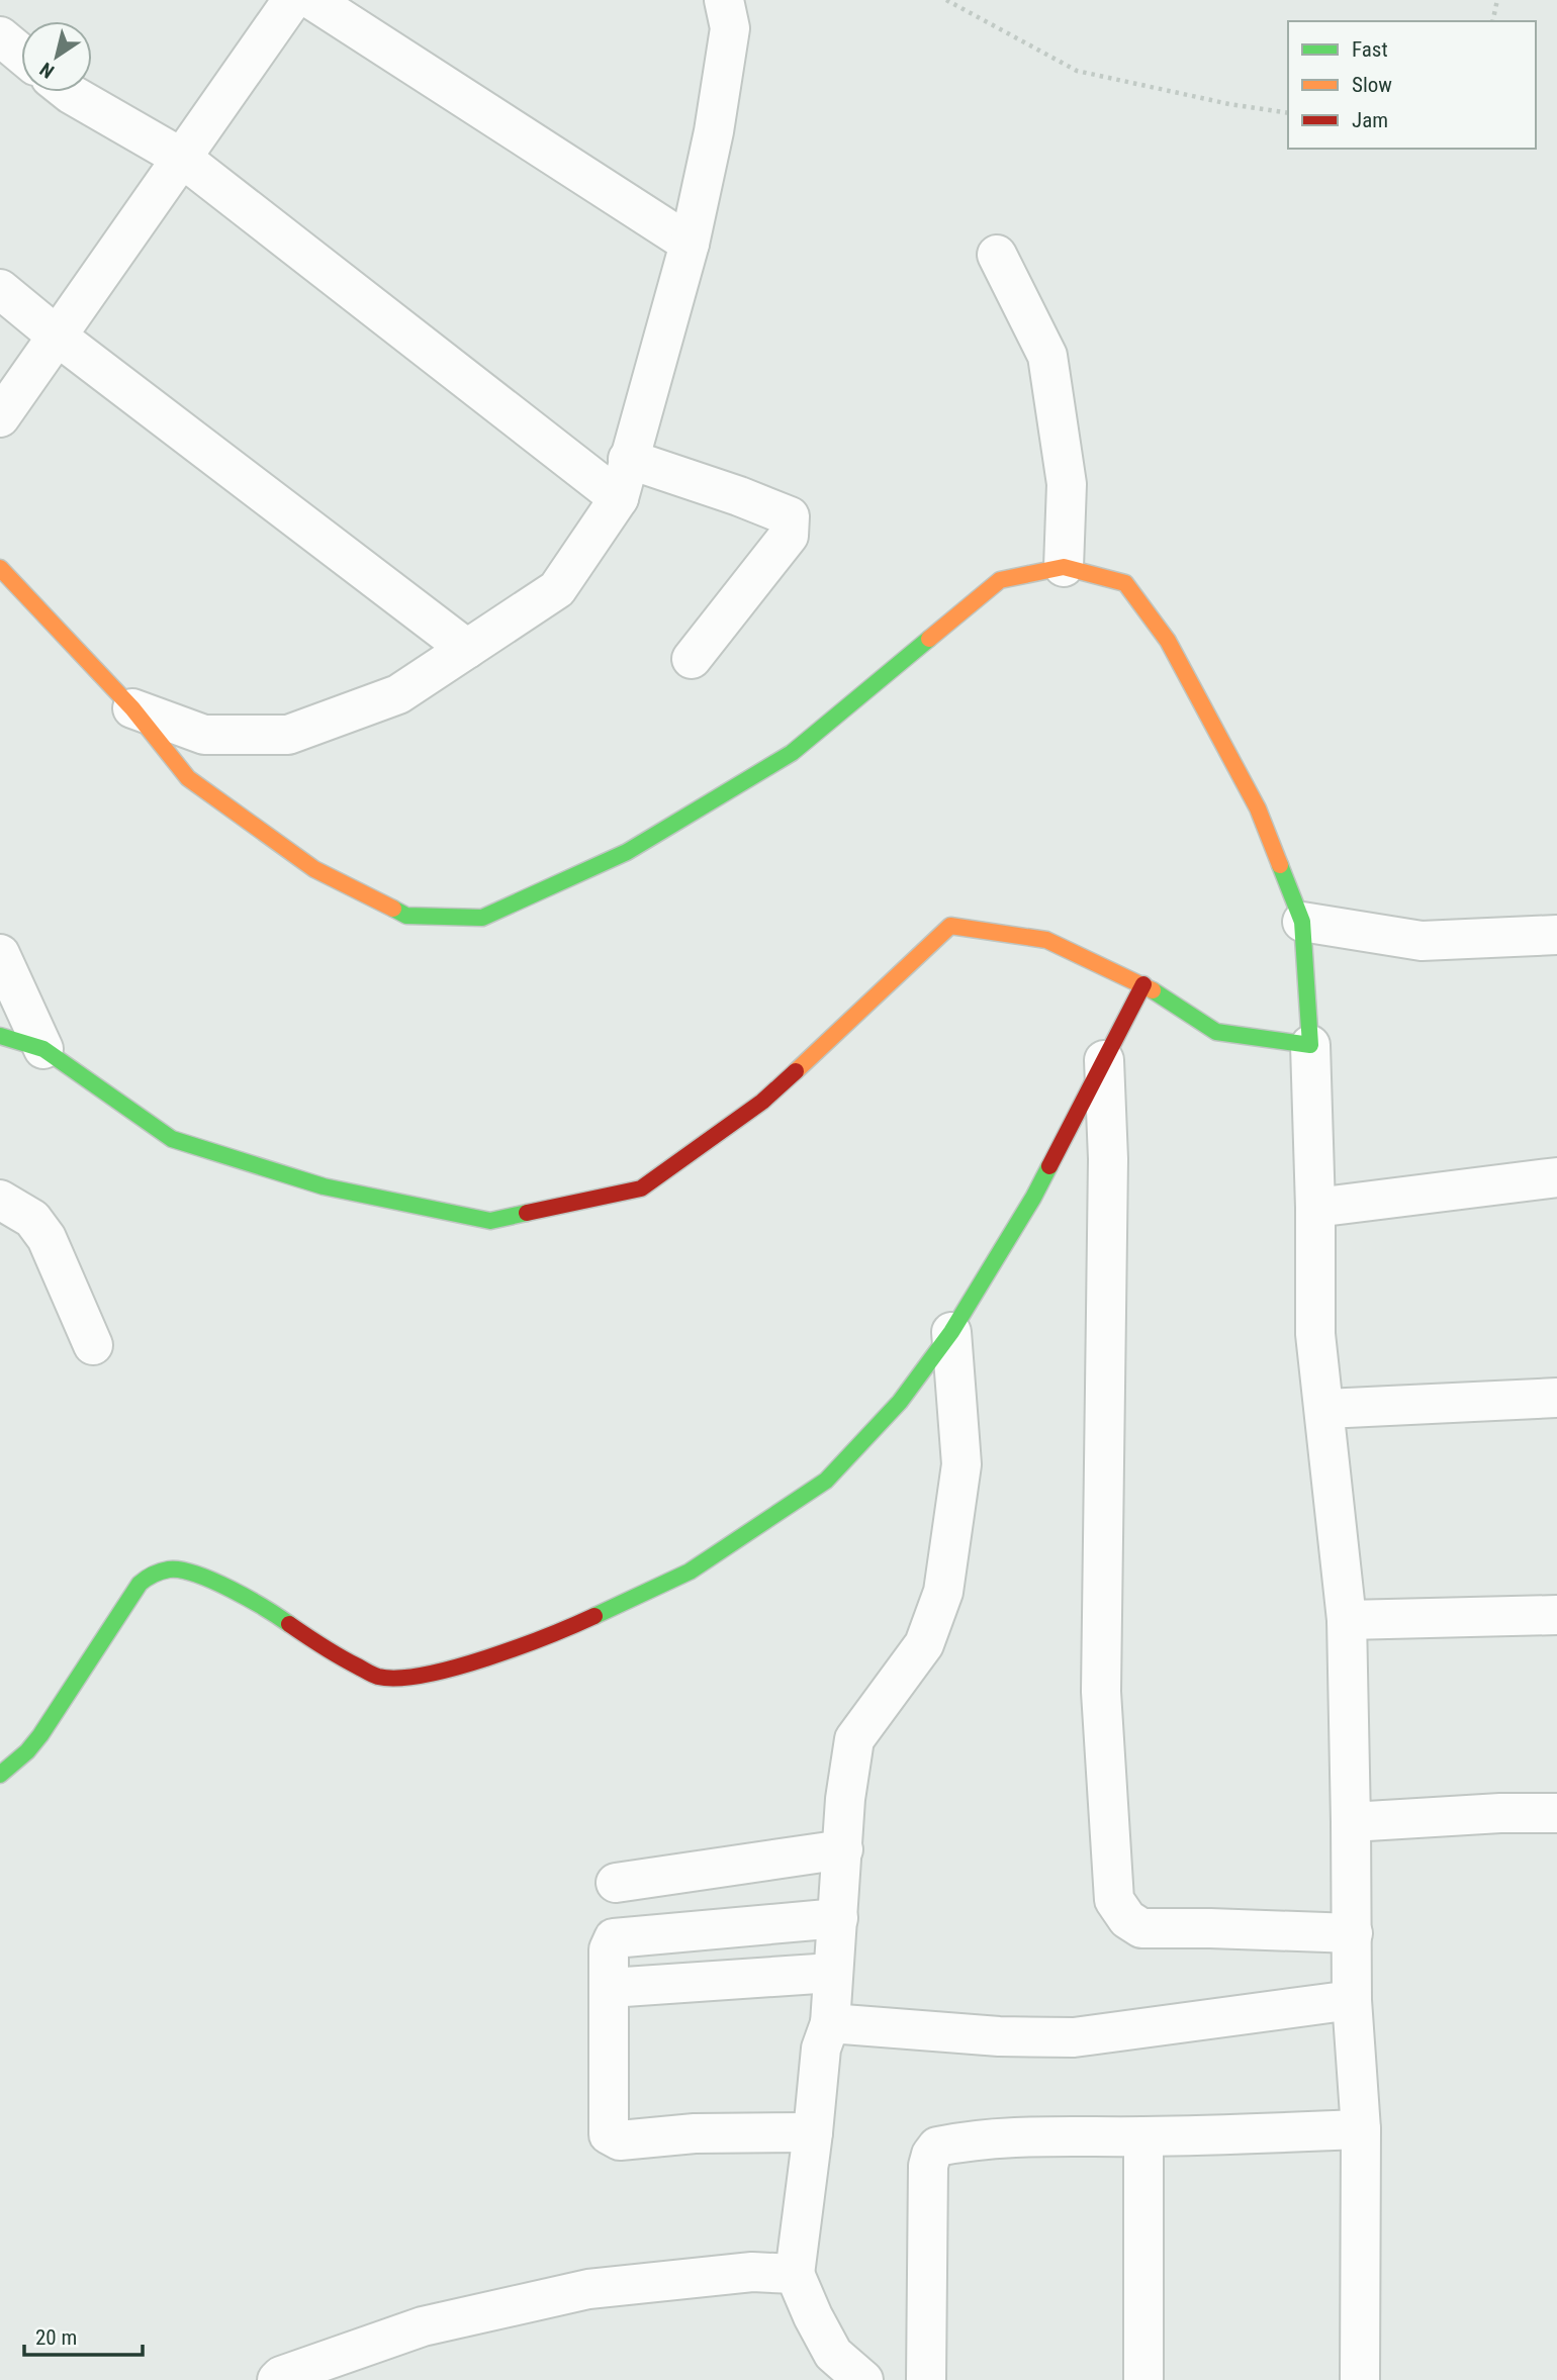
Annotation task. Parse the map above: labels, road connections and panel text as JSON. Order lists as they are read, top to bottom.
{
  "legend": ["Fast", "Slow", "Jam"],
  "scale_bar": "20 m",
  "north": "bottom left"
}
